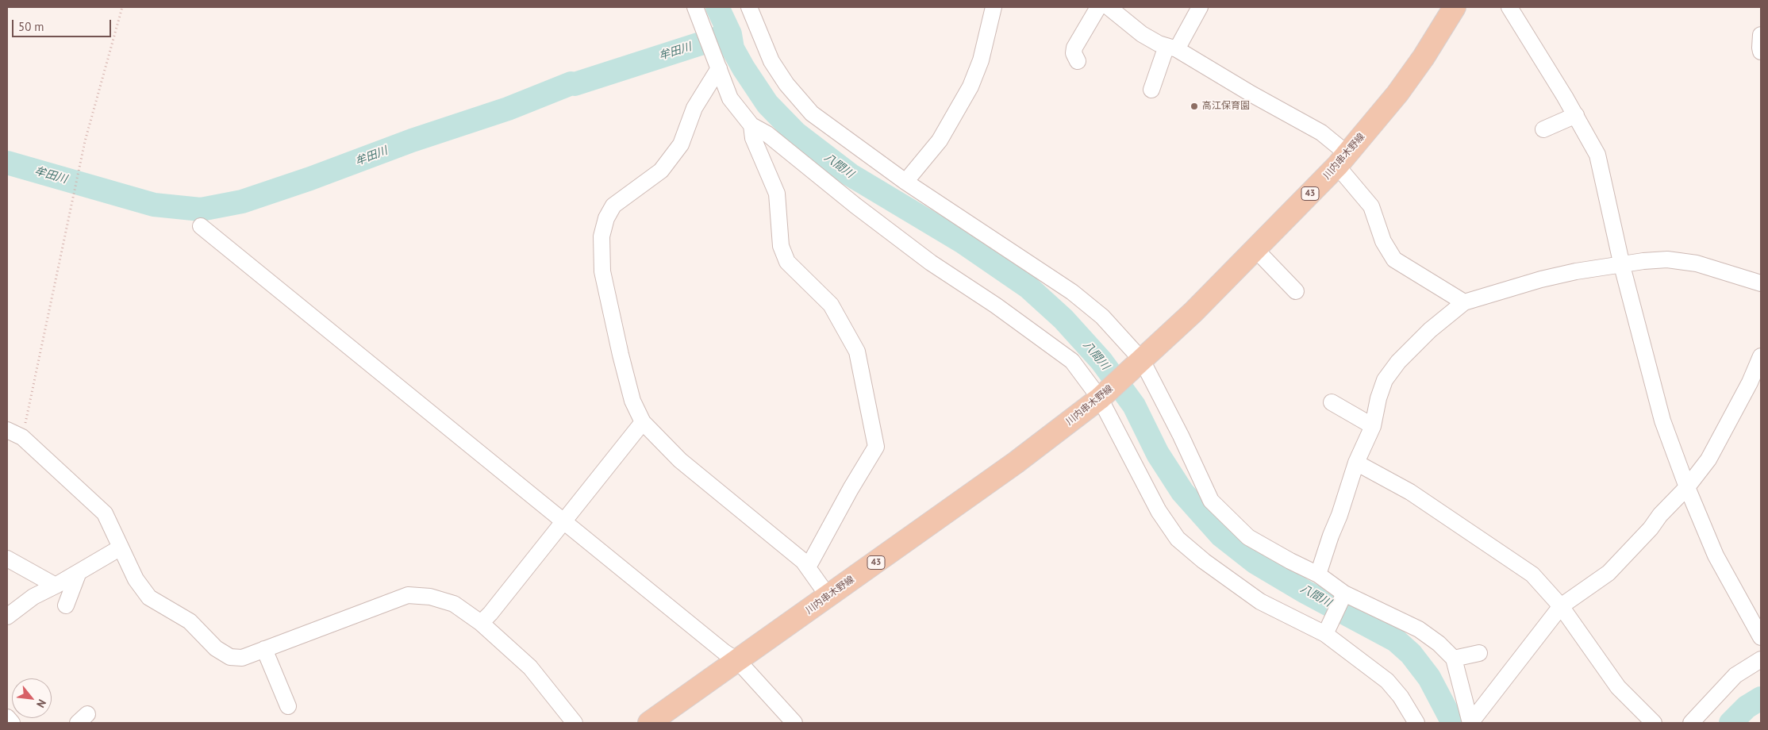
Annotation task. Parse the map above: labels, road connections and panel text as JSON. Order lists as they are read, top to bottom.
{
  "streets": {
    "main road": ["川内串木野線", "43"]
  },
  "water": ["牟田川", "八間川"],
  "places": ["高江保育園"],
  "scale_bar": "50 m",
  "north": "bottom right"
}
